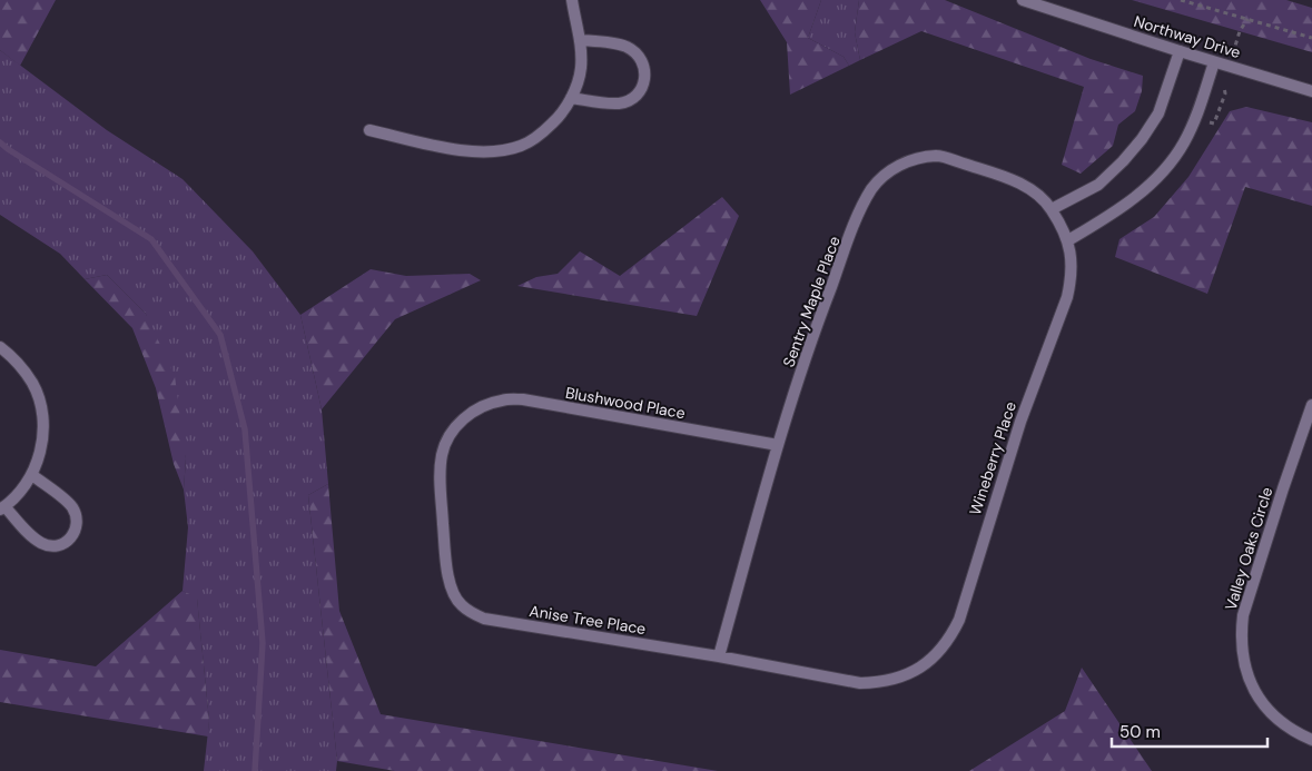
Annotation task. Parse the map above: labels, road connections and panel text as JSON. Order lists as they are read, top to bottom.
{
  "streets": {
    "street": [
      "Northway Drive",
      "Sentry Maple Place",
      "Blushwood Place",
      "Wineberry Place",
      "Valley Oaks Circle",
      "Anise Tree Place"
    ]
  },
  "crossings": [
    ["Sentry Maple Place", "Blushwood Place"],
    ["Sentry Maple Place", "Wineberry Place"],
    ["Sentry Maple Place", "Anise Tree Place"],
    ["Blushwood Place", "Anise Tree Place"],
    ["Wineberry Place", "Anise Tree Place"]
  ],
  "scale_bar": "50 m"
}
